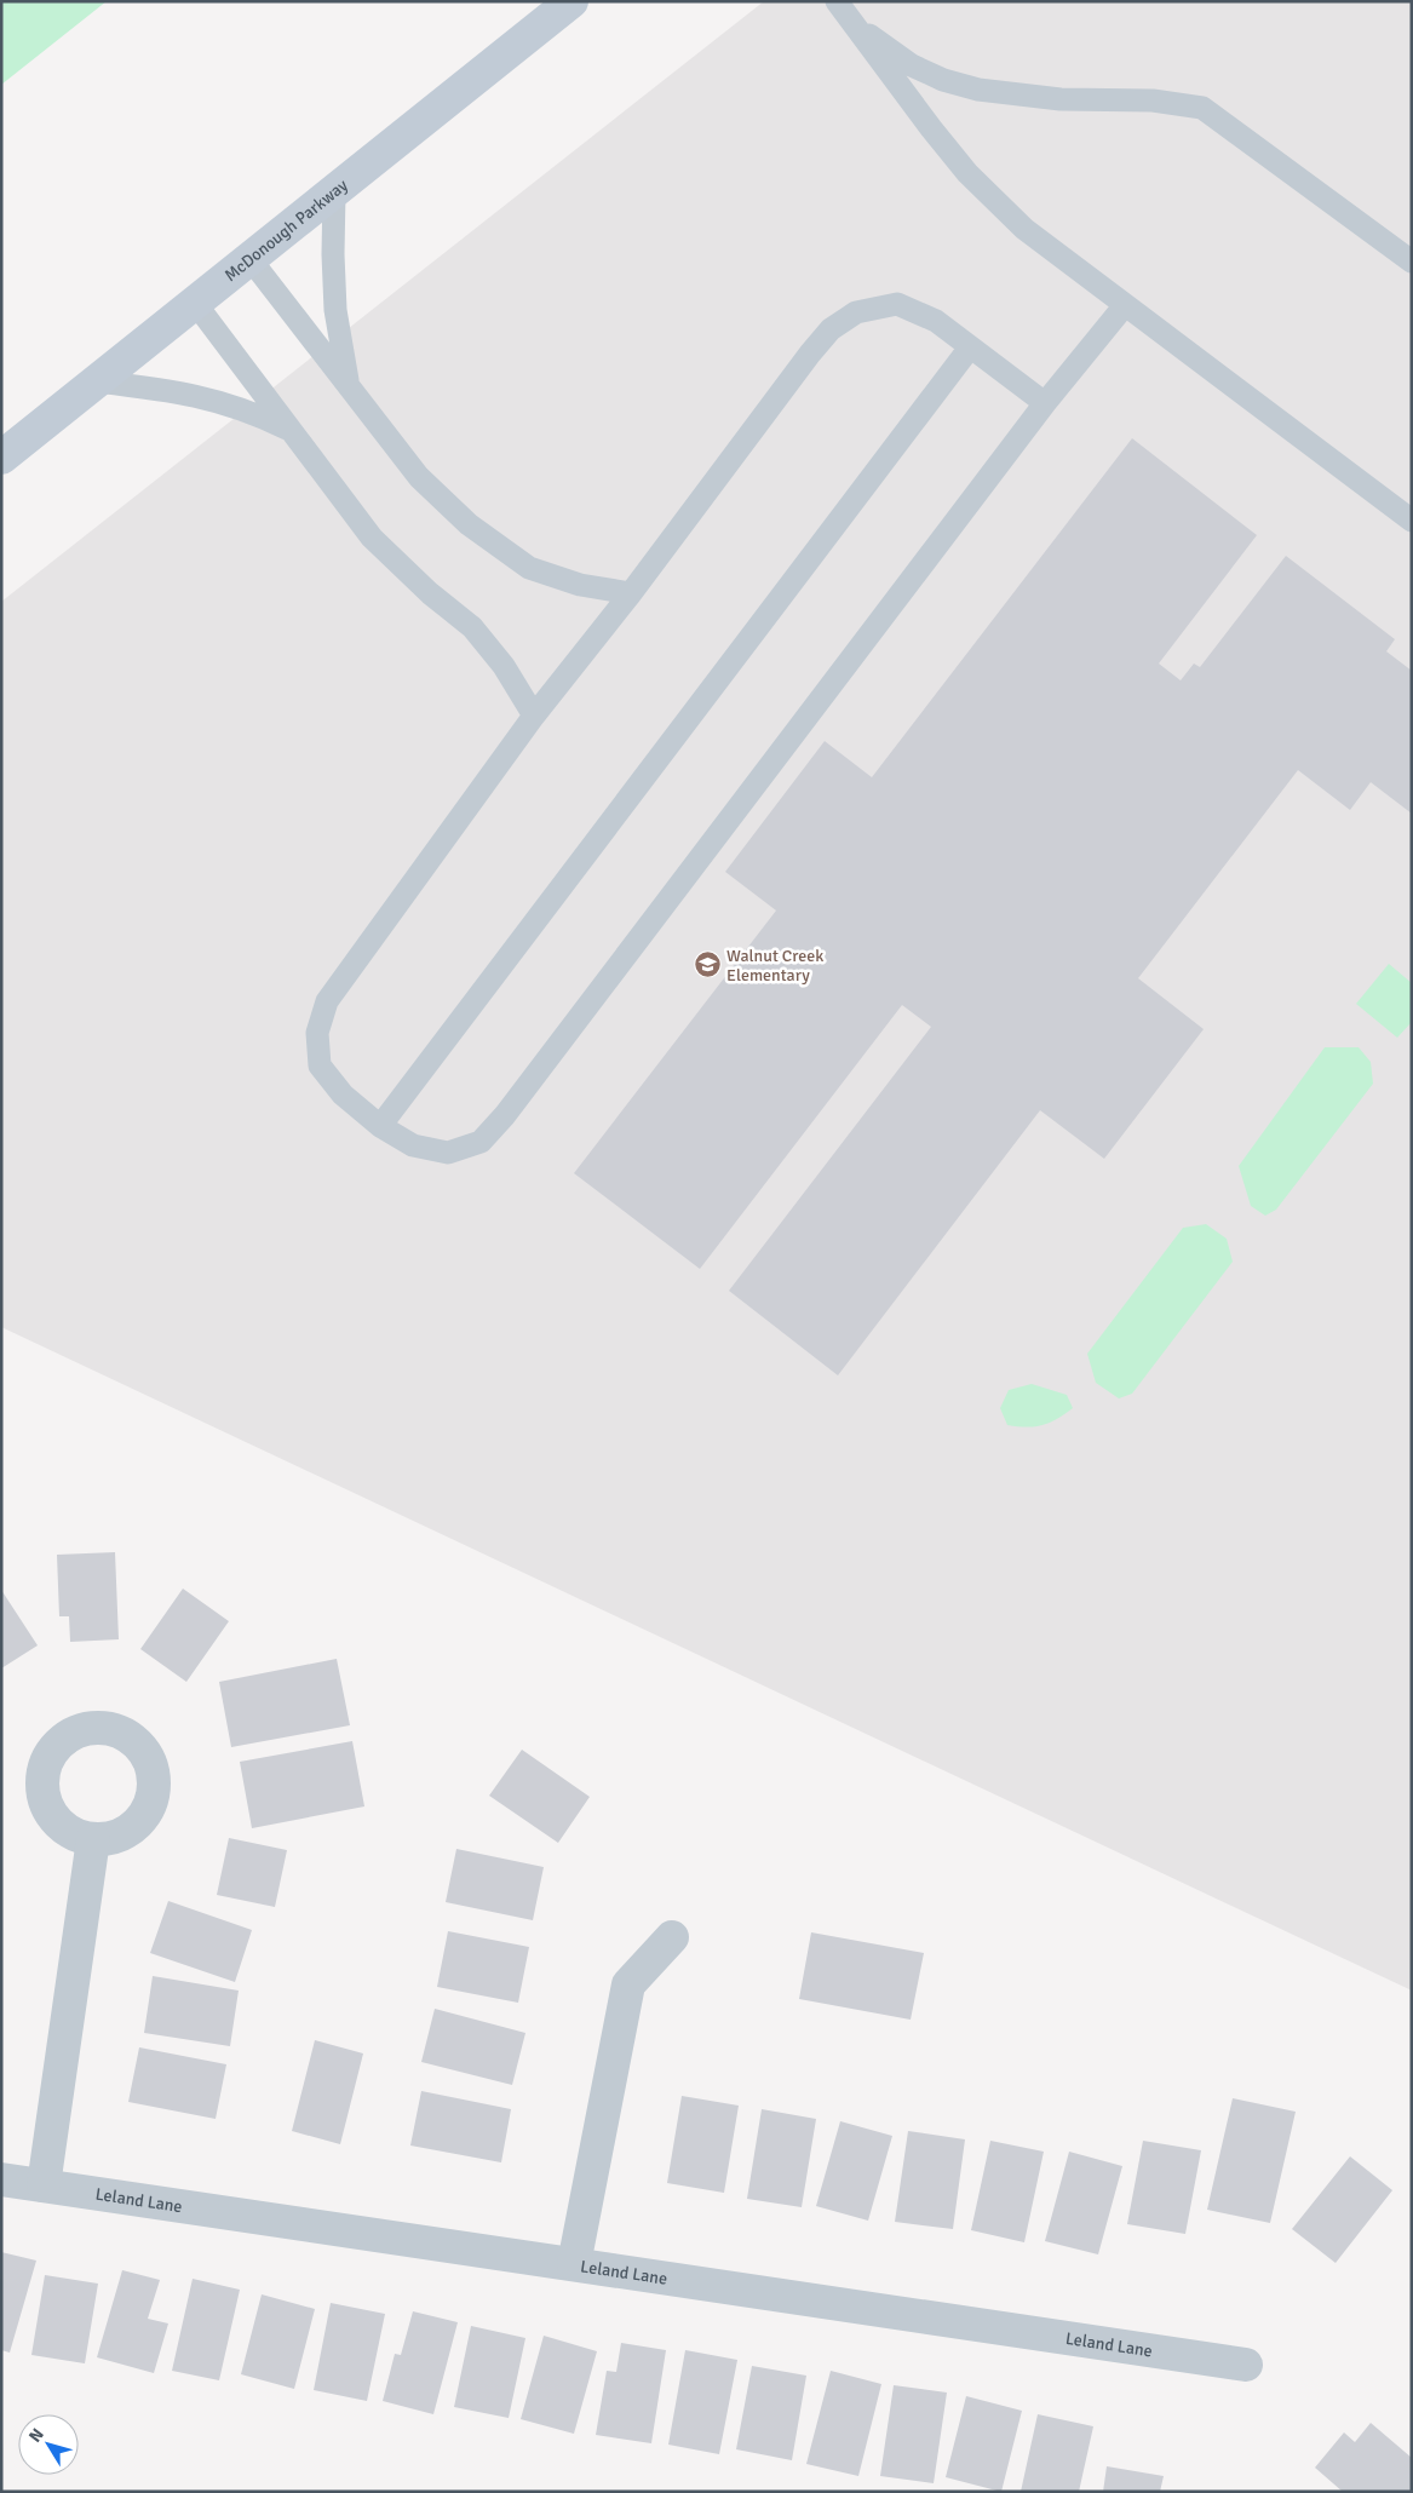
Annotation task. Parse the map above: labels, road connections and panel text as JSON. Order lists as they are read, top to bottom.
{
  "streets": {
    "street": ["McDonough Parkway", "Leland Lane"]
  },
  "places": {
    "school or university": ["Walnut Creek Elementary"]
  },
  "north": "top left"
}
